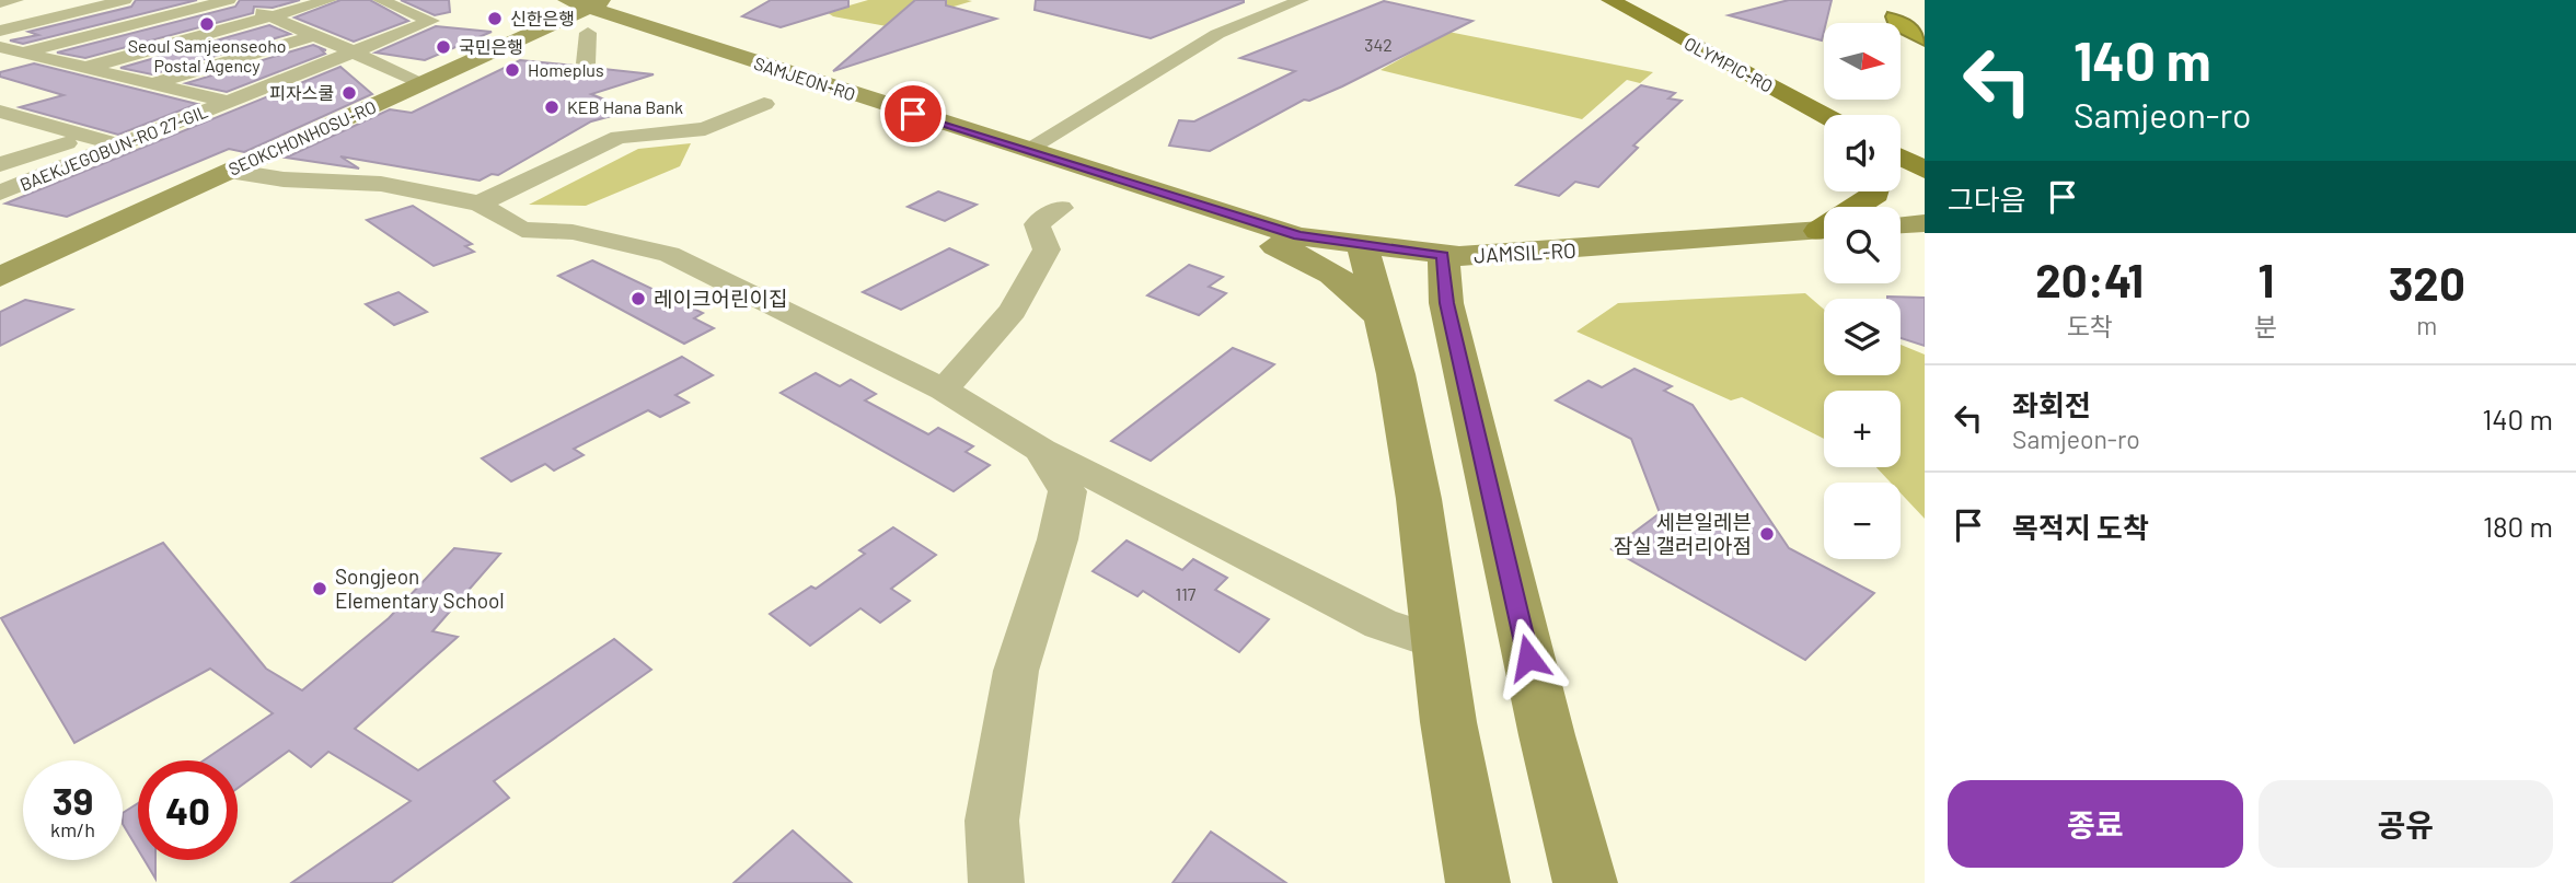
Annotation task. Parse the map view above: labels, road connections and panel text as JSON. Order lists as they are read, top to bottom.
{
  "streets": {
    "main road": [
      "OLYMPIC-RO",
      "SAMJEON-RO",
      "SEOKCHONHOSU-RO",
      "JAMSIL-RO"
    ],
    "street": ["BAEKJEGOBUN-RO 27-GIL"]
  },
  "crossings": [
    ["SAMJEON-RO", "SEOKCHONHOSU-RO"],
    ["SAMJEON-RO", "JAMSIL-RO"]
  ],
  "places": [
    "신한은행",
    "Seoul Samjeonseoho Postal Agency",
    "국민은행",
    "Homeplus",
    "피자스쿨",
    "KEB Hana Bank",
    "레이크어린이집",
    "세븐일레븐 잠실 갤러리아점",
    "Songjeon Elementary School"
  ],
  "house_numbers": ["342", "117"],
  "north": "right",
  "page": {
    "turn": ["140 m", "Samjeon-ro"],
    "map_buttons": ["+", "−"],
    "then": "그다음",
    "eta": [
      "20:41",
      "도착",
      "1",
      "분",
      "320",
      "m"
    ],
    "list": [
      {
        "name": "좌회전",
        "note": "Samjeon-ro",
        "value": "140 m"
      },
      {
        "name": "목적지 도착",
        "value": "180 m"
      }
    ],
    "speed": "39 km/h",
    "limit": "40",
    "buttons": ["종료", "공유"]
  }
}
